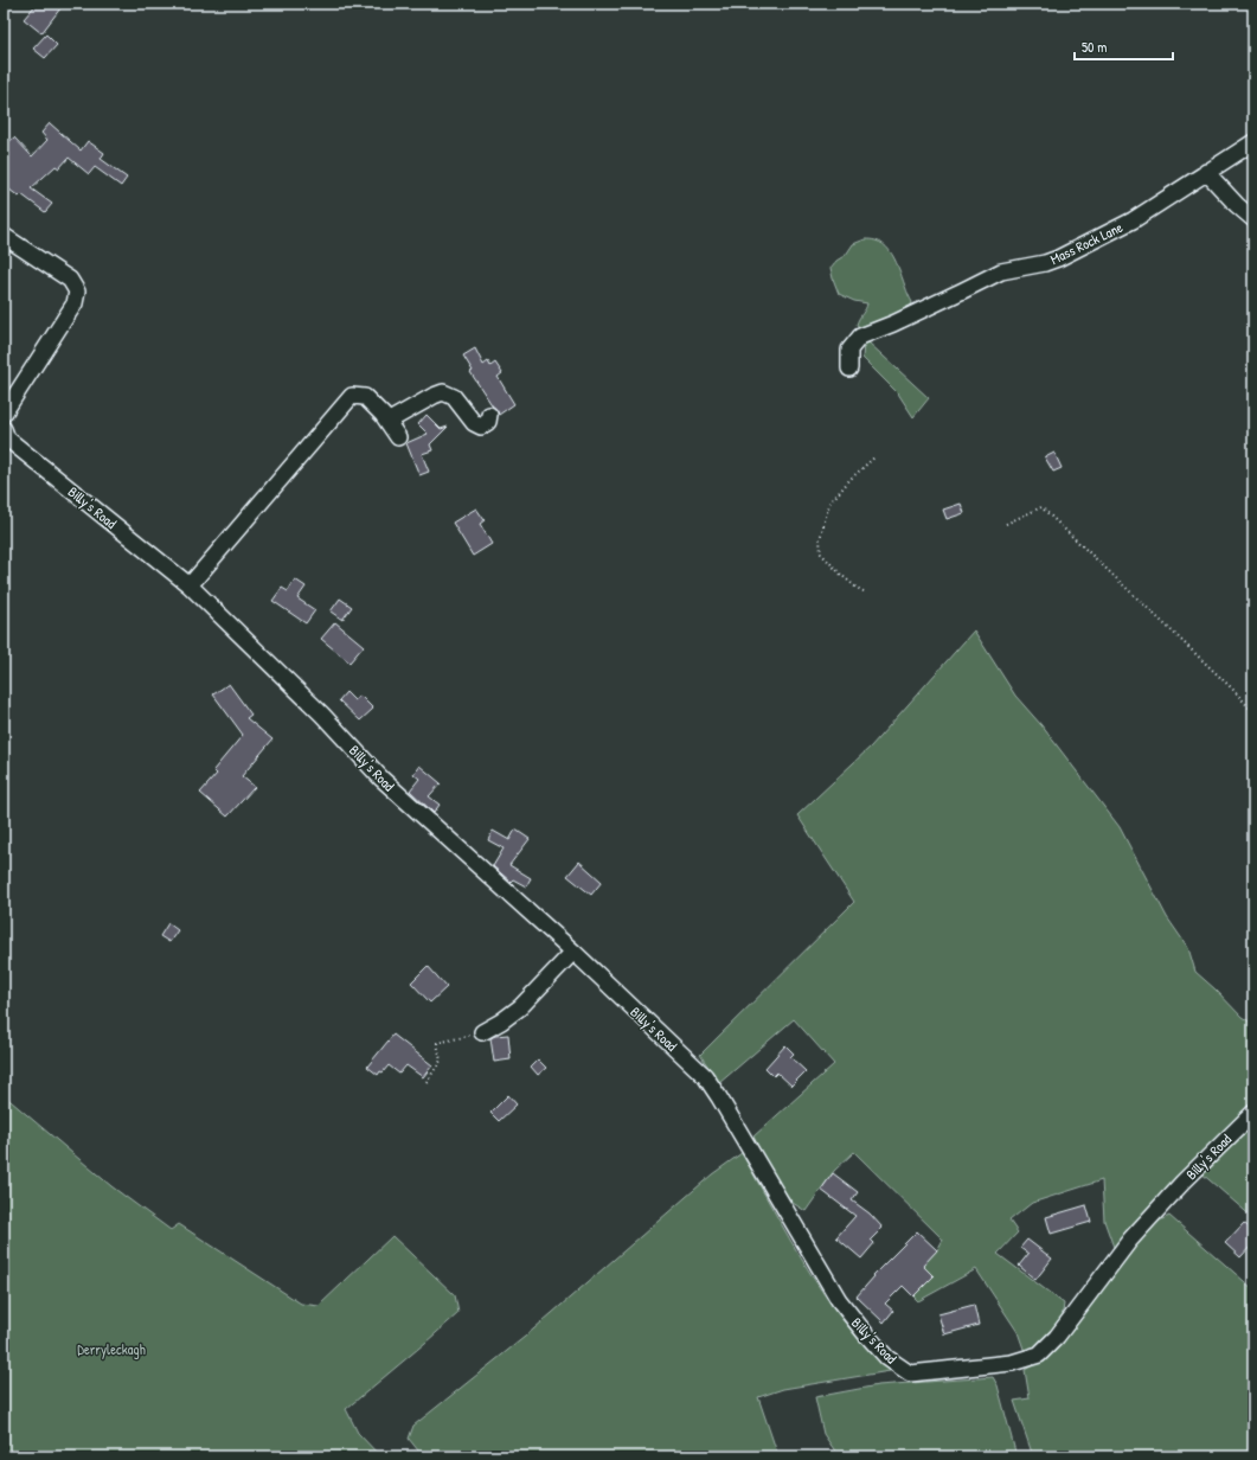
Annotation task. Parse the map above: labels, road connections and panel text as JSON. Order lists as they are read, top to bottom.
{
  "streets": {
    "street": ["Mass Rock Lane", "Billy's Road"]
  },
  "parks": ["Derryleckagh"],
  "scale_bar": "50 m"
}
